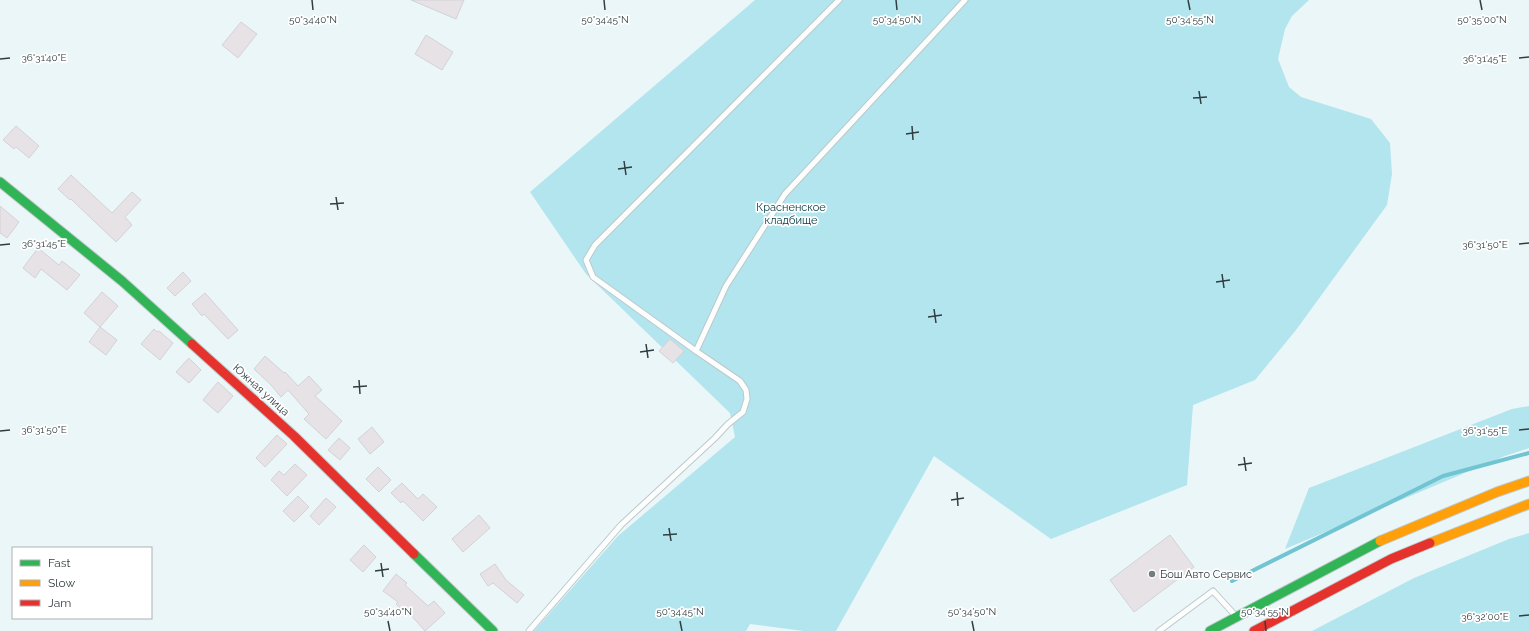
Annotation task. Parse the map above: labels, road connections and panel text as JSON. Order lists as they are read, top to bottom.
{
  "streets": {
    "street": ["Южная улица"]
  },
  "parks": ["Красненское кладбище"],
  "places": ["Бош Авто Сервис"],
  "legend": ["Fast", "Slow", "Jam"],
  "coordinates": [
    "50°34'40\"N",
    "50°34'45\"N",
    "50°34'50\"N",
    "50°34'55\"N",
    "50°35'00\"N",
    "36°31'40\"E",
    "36°31'45\"E",
    "36°31'50\"E",
    "36°31'55\"E",
    "36°32'00\"E"
  ]
}
